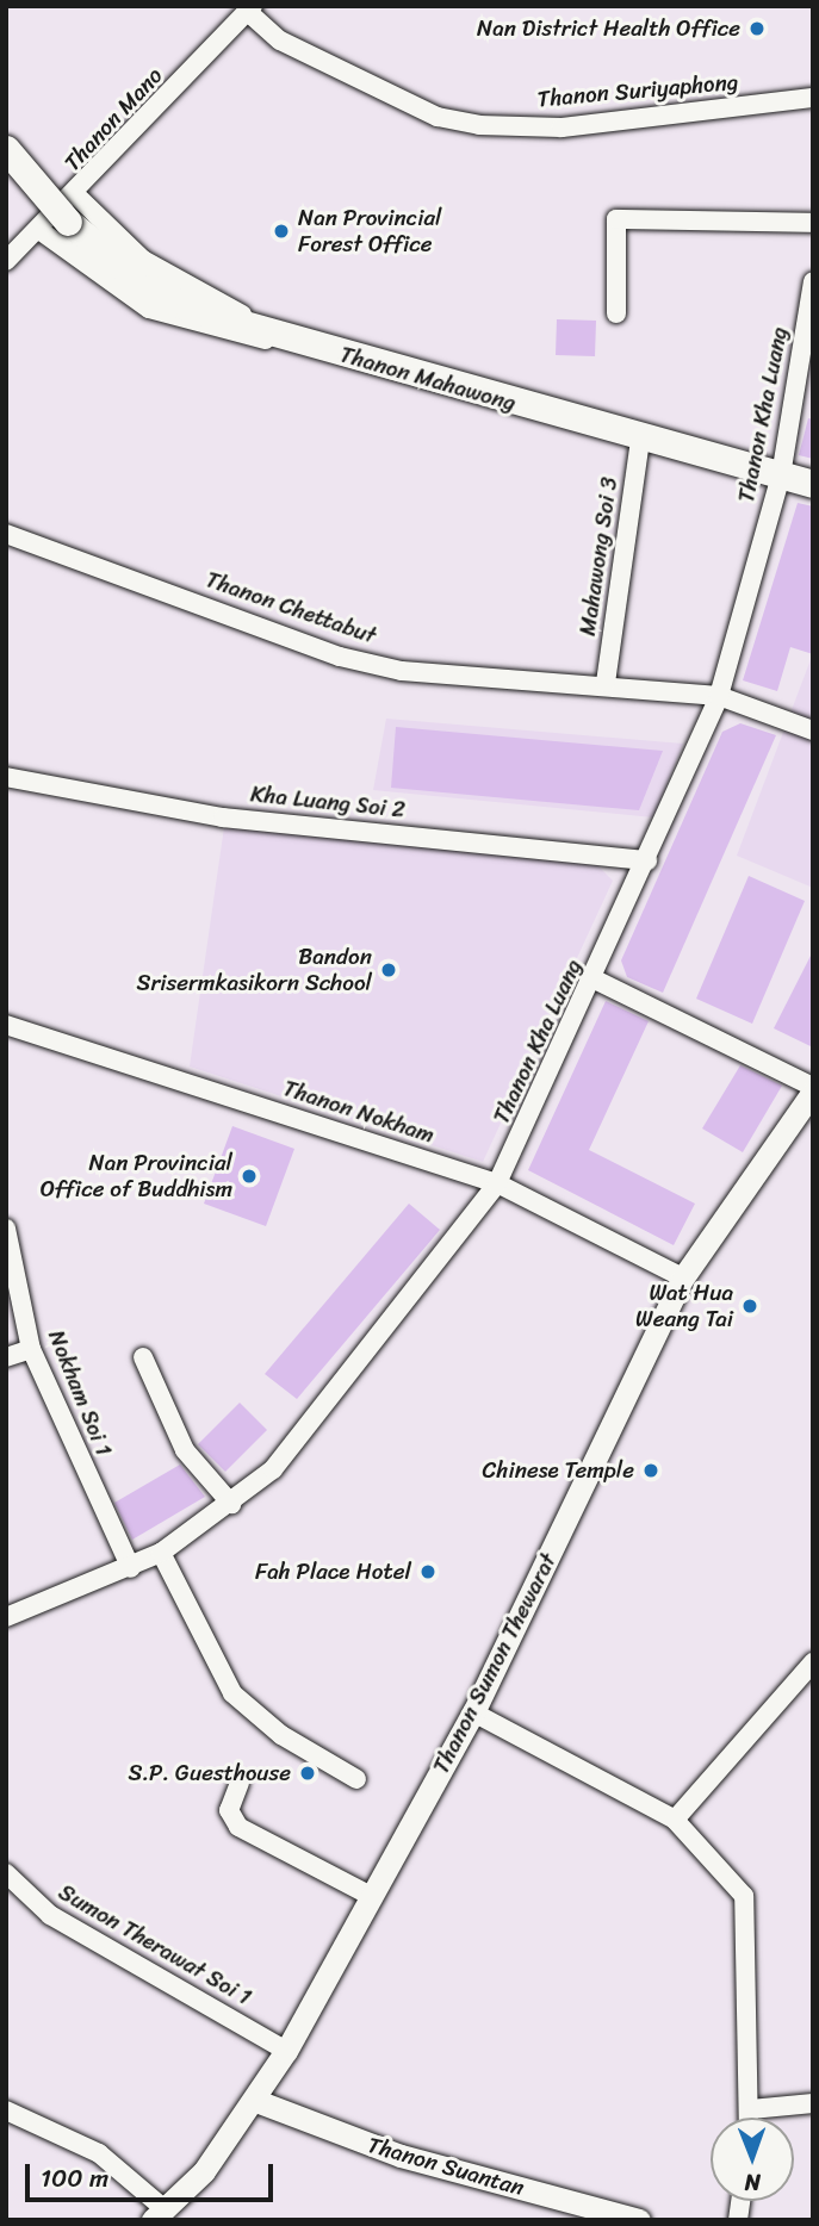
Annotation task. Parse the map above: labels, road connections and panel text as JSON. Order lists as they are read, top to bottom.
{
  "streets": {
    "main road": ["Thanon Mahawong"],
    "street": [
      "Thanon Suriyaphong",
      "Thanon Mano",
      "Thanon Kha Luang",
      "Mahawong Soi 3",
      "Thanon Chettabut",
      "Kha Luang Soi 2",
      "Thanon Nokham",
      "Nokham Soi 1",
      "Thanon Sumon Thewarat",
      "Sumon Therawat Soi 1",
      "Thanon Suantan"
    ]
  },
  "crossings": [
    ["Thanon Suriyaphong", "Thanon Mano"],
    ["Thanon Mahawong", "Thanon Kha Luang"],
    ["Thanon Mahawong", "Mahawong Soi 3"],
    ["Thanon Kha Luang", "Thanon Chettabut"],
    ["Thanon Kha Luang", "Kha Luang Soi 2"],
    ["Thanon Kha Luang", "Thanon Nokham"],
    ["Thanon Kha Luang", "Nokham Soi 1"],
    ["Mahawong Soi 3", "Thanon Chettabut"],
    ["Thanon Nokham", "Thanon Sumon Thewarat"],
    ["Thanon Sumon Thewarat", "Sumon Therawat Soi 1"],
    ["Thanon Sumon Thewarat", "Thanon Suantan"]
  ],
  "places": [
    "Nan District Health Office",
    "Nan Provincial Forest Office",
    "Bandon Srisermkasikorn School",
    "Nan Provincial Office of Buddhism",
    "Wat Hua Weang Tai",
    "Chinese Temple",
    "Fah Place Hotel",
    "S.P. Guesthouse"
  ],
  "scale_bar": "100 m",
  "north": "bottom"
}
